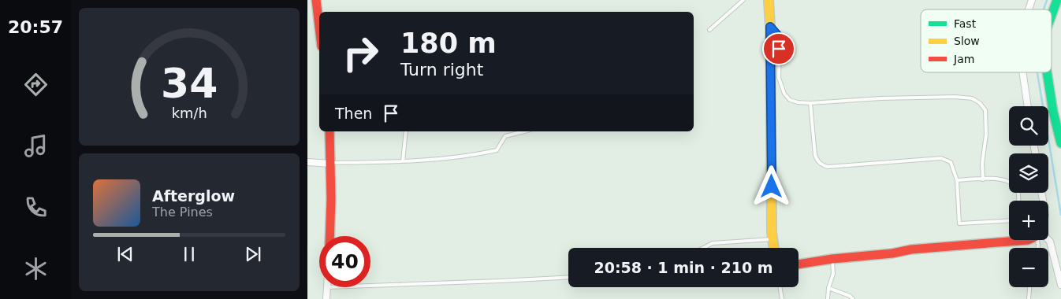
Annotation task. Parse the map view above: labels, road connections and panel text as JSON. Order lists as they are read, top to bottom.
{
  "legend": ["Fast", "Slow", "Jam"],
  "page": {
    "tabs": "20:57",
    "turn": ["180 m", "Turn right"],
    "then": "Then",
    "map_buttons": ["+", "−"],
    "song": ["Afterglow", "The Pines"],
    "limit": "40",
    "trip": "20:58 · 1 min · 210 m",
    "gauge": ["34", "km/h"]
  }
}
